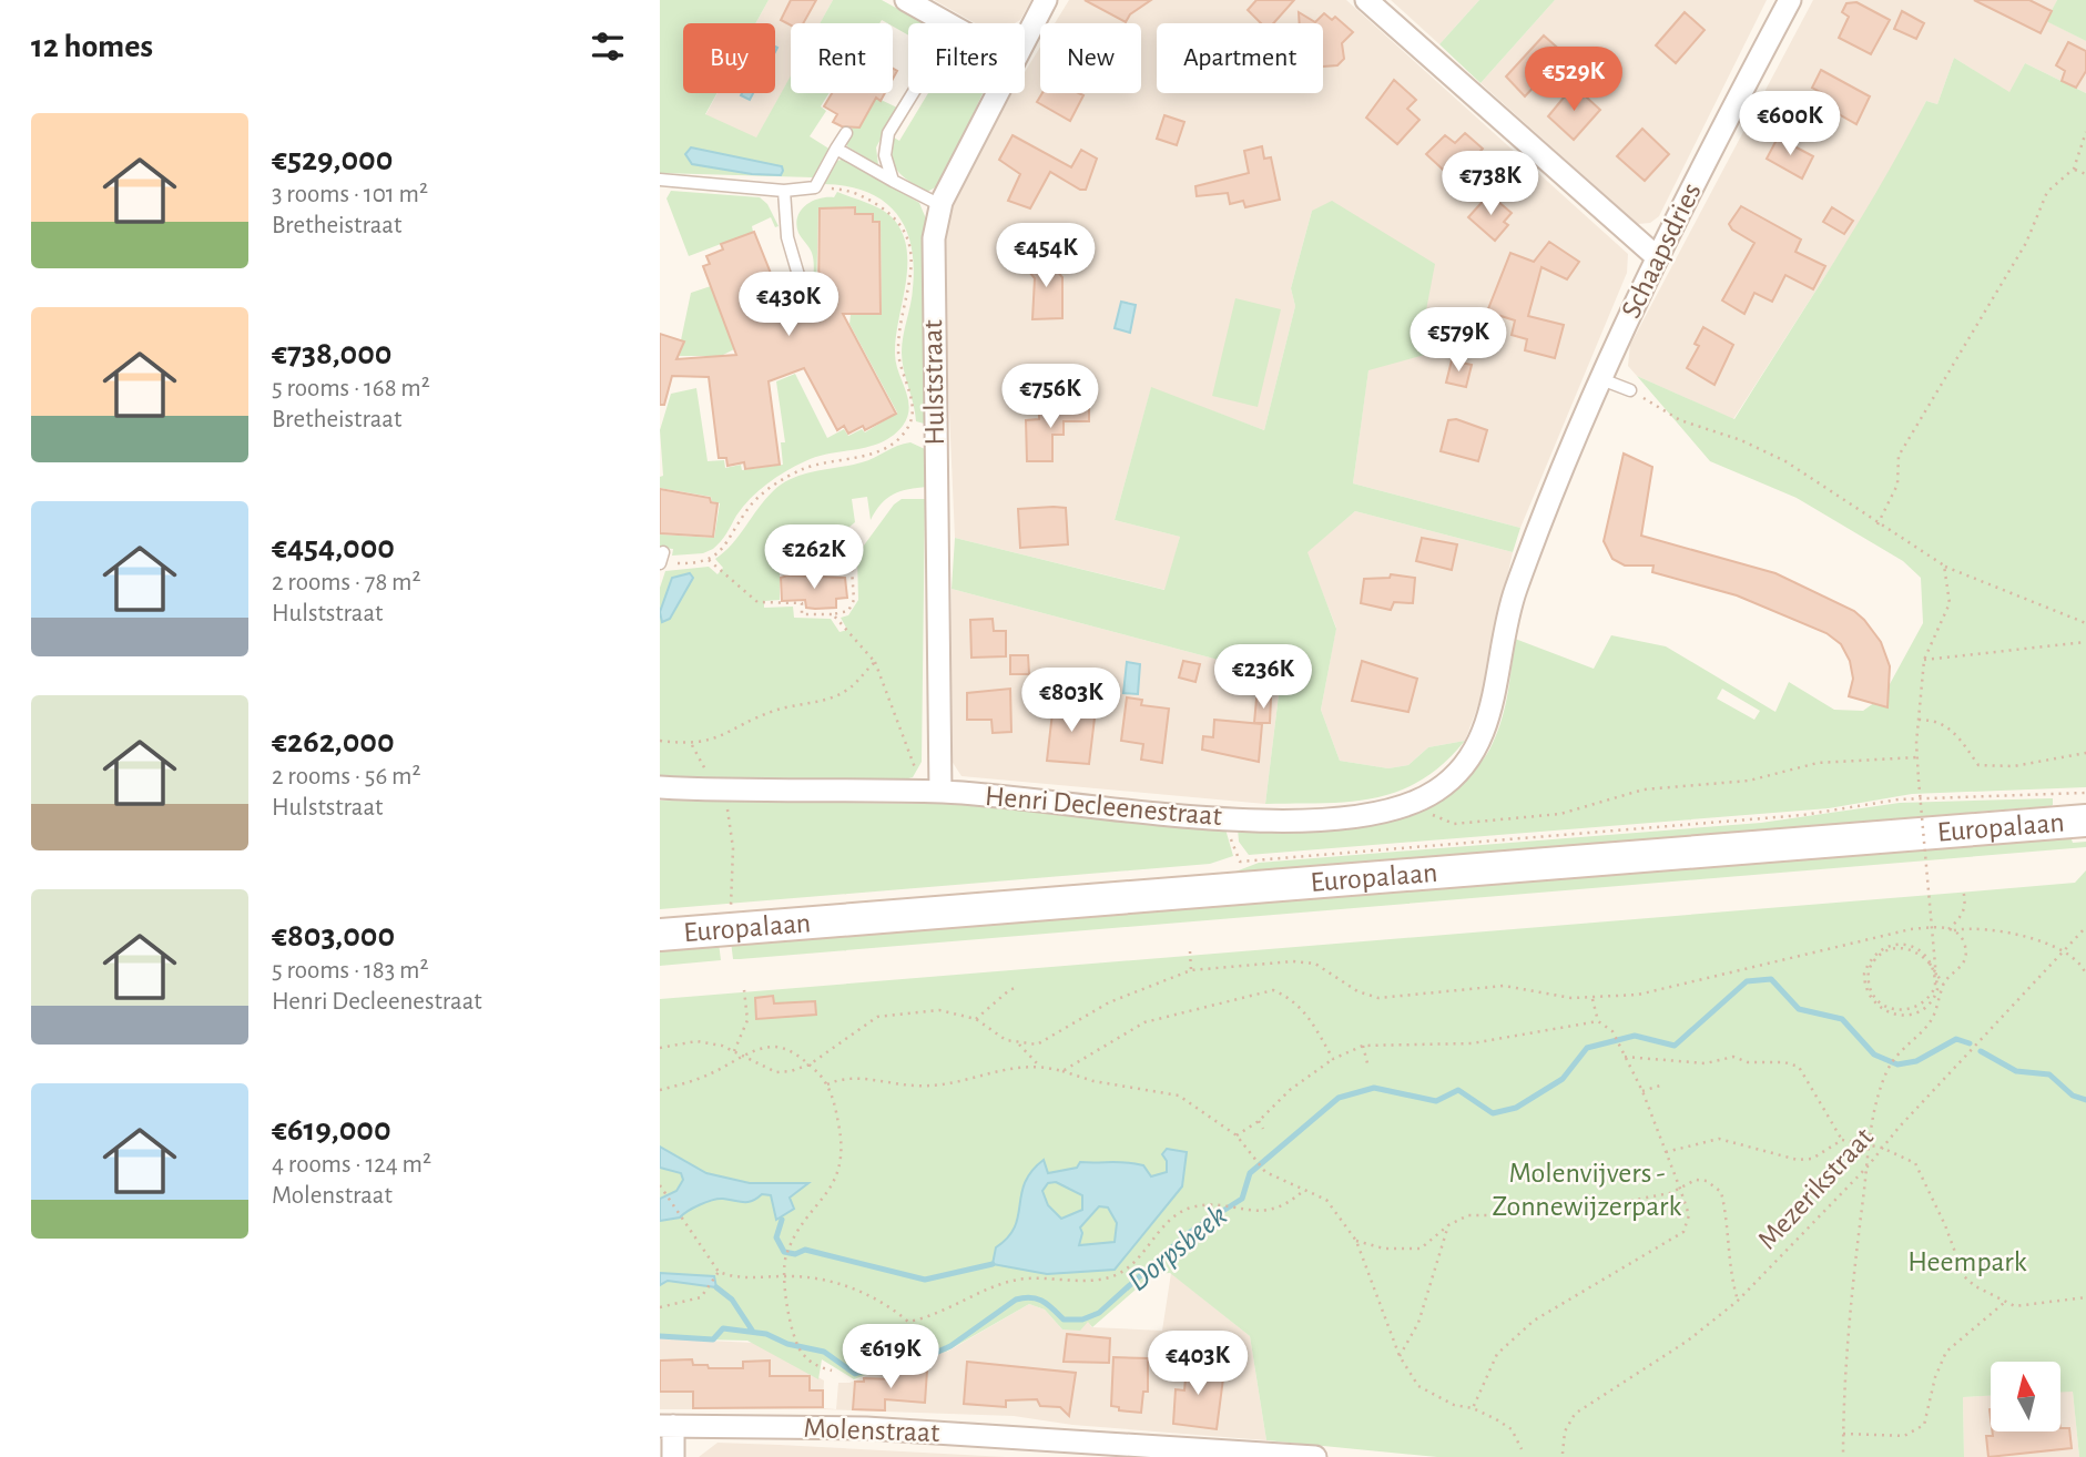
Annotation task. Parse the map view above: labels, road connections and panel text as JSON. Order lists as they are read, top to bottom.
{
  "streets": {
    "main road": ["Europalaan"],
    "street": [
      "Schaapsdries",
      "Hulststraat",
      "Henri Decleenestraat",
      "Molenstraat"
    ],
    "path": ["Mezerikstraat"]
  },
  "crossings": [
    ["Schaapsdries", "Henri Decleenestraat"],
    ["Hulststraat", "Henri Decleenestraat"]
  ],
  "water": ["Dorpsbeek"],
  "parks": ["Molenvijvers - Zonnewijzerpark", "Heempark"],
  "north": "top",
  "page": {
    "heading": "12 homes",
    "chip": [
      "Buy",
      "Rent",
      "Filters",
      "New",
      "Apartment"
    ],
    "price": [
      "€529K",
      "€600K",
      "€738K",
      "€454K",
      "€430K",
      "€579K",
      "€756K",
      "€262K",
      "€236K",
      "€803K",
      "€619K",
      "€403K"
    ],
    "list": [
      {
        "name": "€529,000",
        "note": "3 rooms · 101 m² · Bretheistraat"
      },
      {
        "name": "€738,000",
        "note": "5 rooms · 168 m² · Bretheistraat"
      },
      {
        "name": "€454,000",
        "note": "2 rooms · 78 m² · Hulststraat"
      },
      {
        "name": "€262,000",
        "note": "2 rooms · 56 m² · Hulststraat"
      },
      {
        "name": "€803,000",
        "note": "5 rooms · 183 m² · Henri Decleenestraat"
      },
      {
        "name": "€619,000",
        "note": "4 rooms · 124 m² · Molenstraat"
      }
    ]
  }
}
